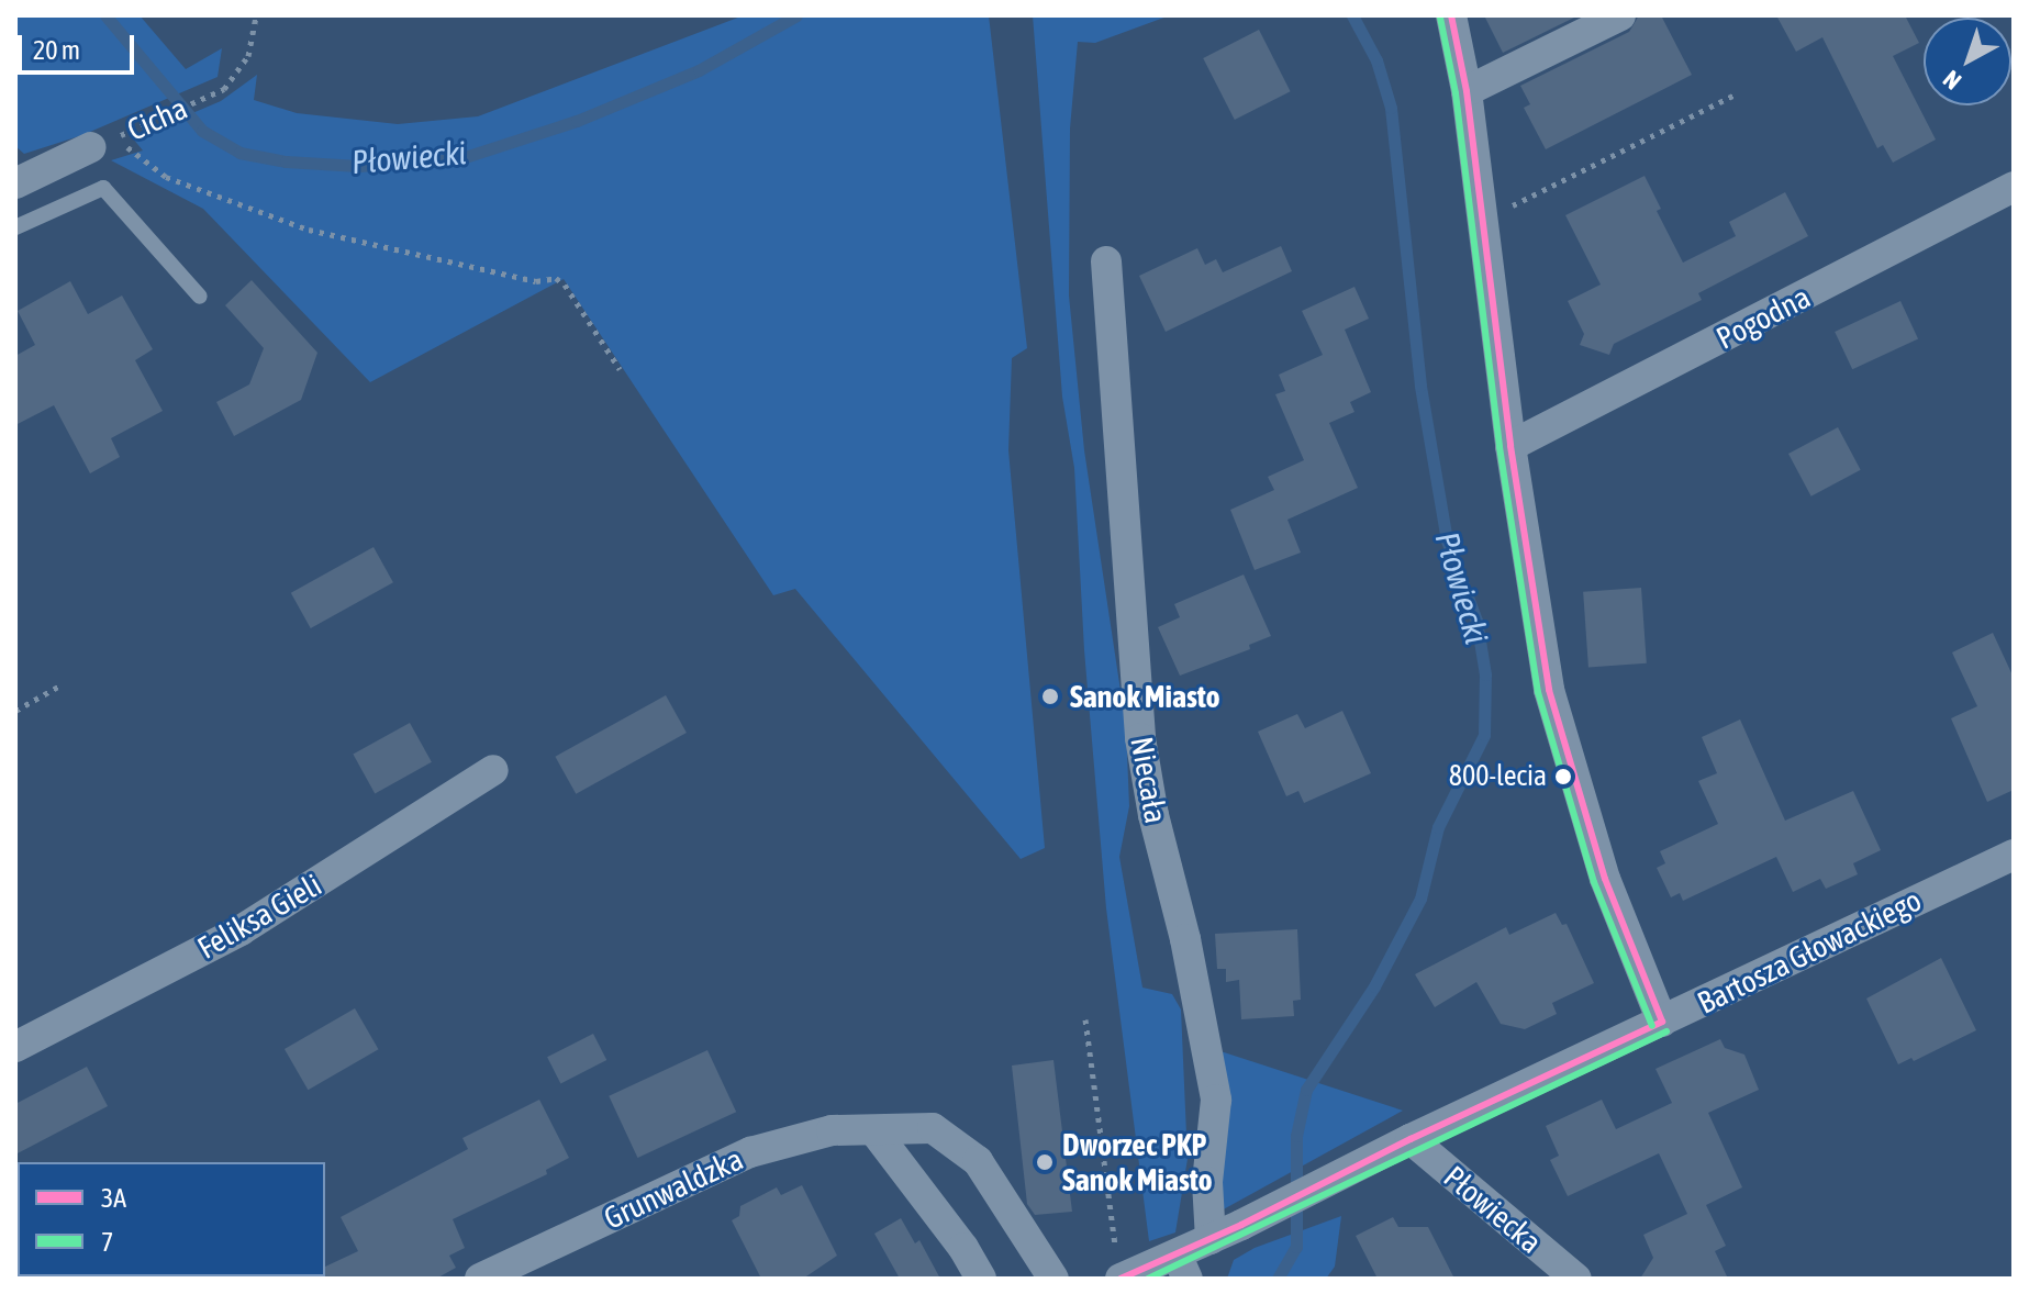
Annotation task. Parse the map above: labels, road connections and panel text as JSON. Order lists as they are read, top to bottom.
{
  "streets": {
    "street": [
      "Cicha",
      "Pogodna",
      "Niecała",
      "Feliksa Gieli",
      "Bartosza Głowackiego",
      "Grunwaldzka",
      "Płowiecka"
    ]
  },
  "crossings": [
    ["Niecała", "Bartosza Głowackiego"],
    ["Bartosza Głowackiego", "Płowiecka"]
  ],
  "water": ["Płowiecki"],
  "places": ["Sanok Miasto", "800-lecia", "Dworzec PKP Sanok Miasto"],
  "lines": ["transit line 3A", "transit line 7"],
  "legend": ["3A", "7"],
  "scale_bar": "20 m",
  "north": "bottom left"
}
